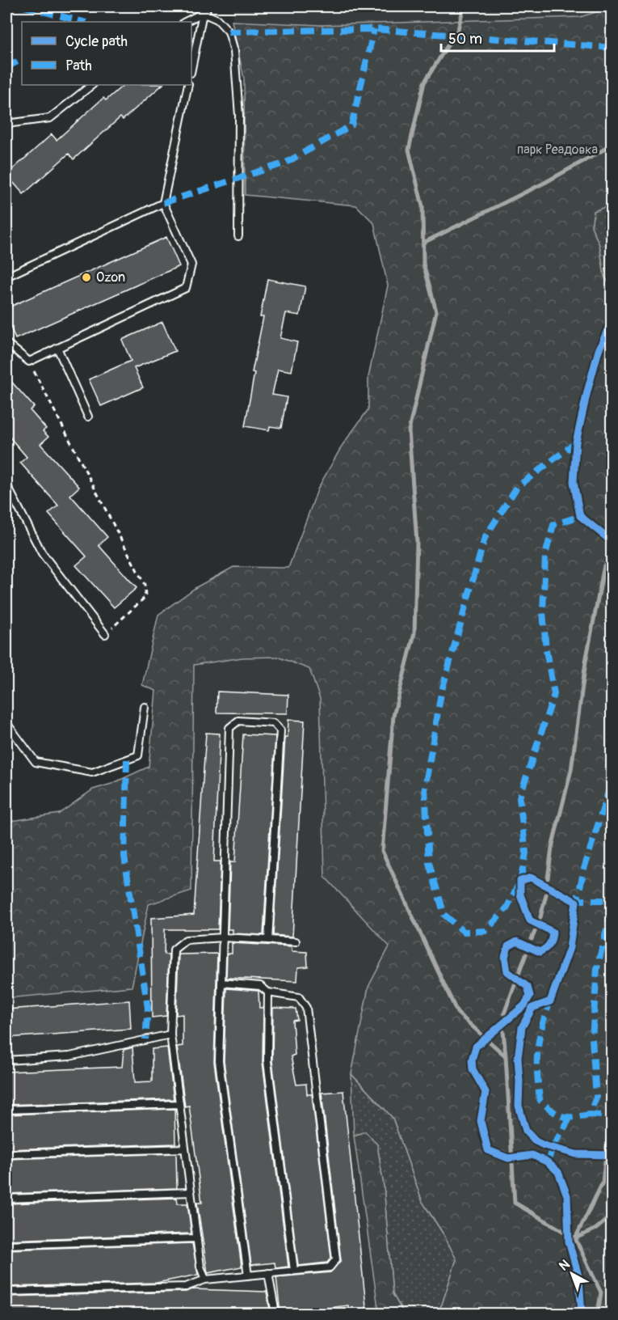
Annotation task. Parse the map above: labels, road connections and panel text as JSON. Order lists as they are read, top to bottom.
{
  "parks": ["парк Реадовка"],
  "places": ["Ozon"],
  "legend": ["Cycle path", "Path"],
  "scale_bar": "50 m",
  "north": "top left"
}
